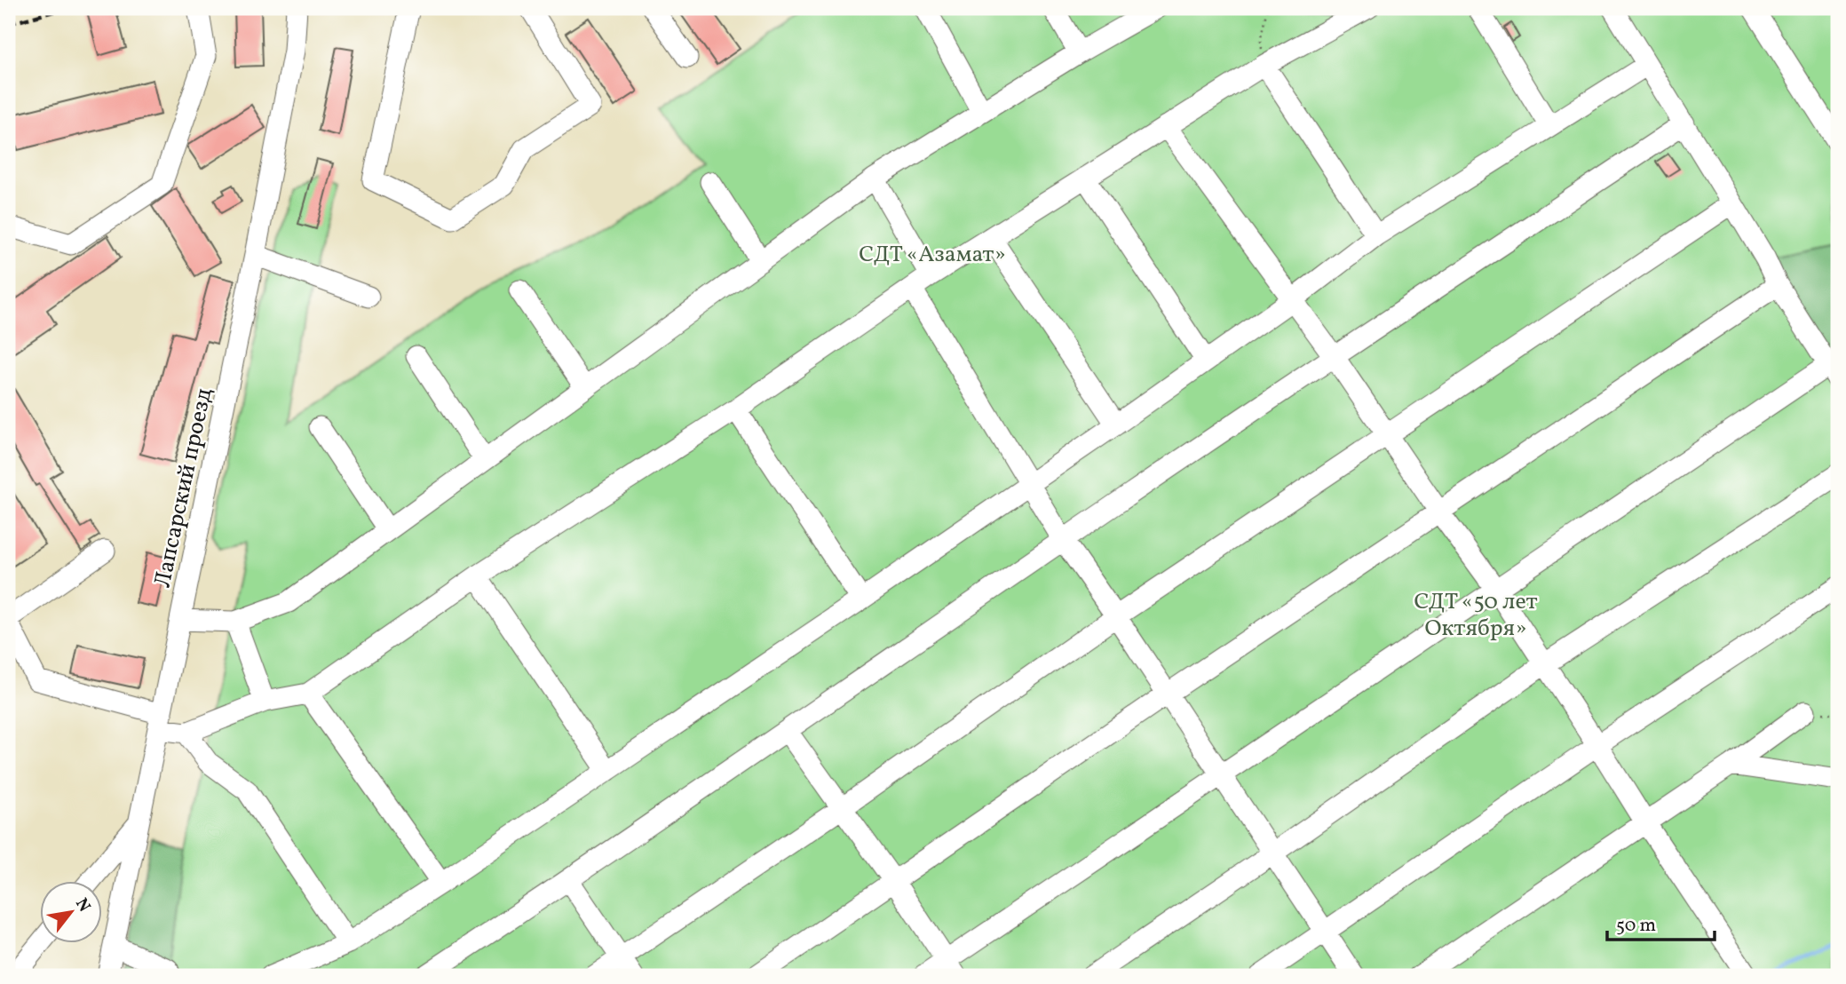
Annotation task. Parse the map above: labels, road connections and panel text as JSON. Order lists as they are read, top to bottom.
{
  "streets": {
    "street": ["Лапсарский проезд"]
  },
  "parks": ["СДТ «Азамат»", "СДТ «50 лет Октября»"],
  "scale_bar": "50 m",
  "north": "top right"
}
